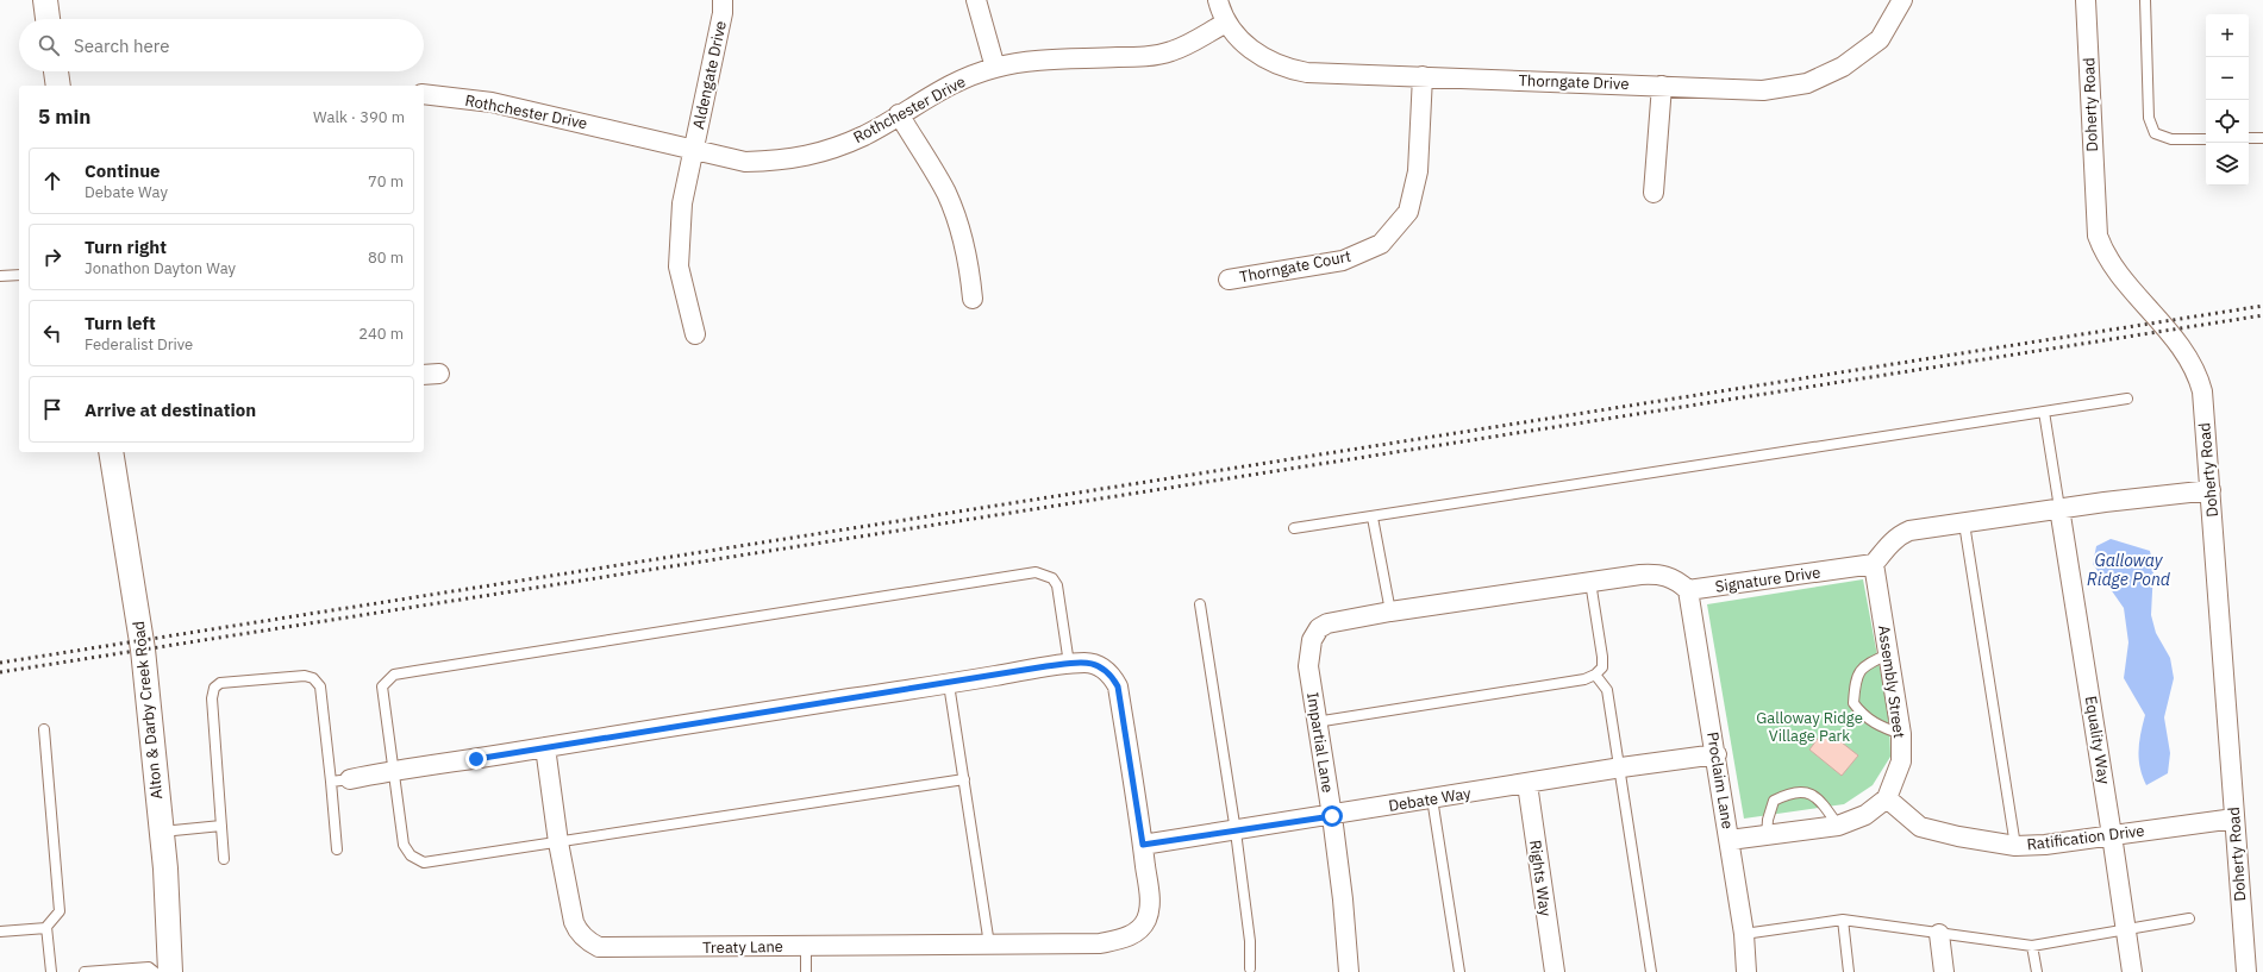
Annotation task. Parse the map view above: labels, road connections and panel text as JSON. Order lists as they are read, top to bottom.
{
  "streets": {
    "street": [
      "Aldengate Drive",
      "Thorngate Drive",
      "Doherty Road",
      "Rothchester Drive",
      "Thorngate Court",
      "Signature Drive",
      "Assembly Street",
      "Alton & Darby Creek Road",
      "Equality Way",
      "Impartial Lane",
      "Proclaim Lane",
      "Debate Way",
      "Ratification Drive",
      "Rights Way",
      "Treaty Lane"
    ]
  },
  "crossings": [
    ["Aldengate Drive", "Rothchester Drive"],
    ["Thorngate Drive", "Rothchester Drive"],
    ["Thorngate Drive", "Thorngate Court"],
    ["Doherty Road", "Ratification Drive"],
    ["Signature Drive", "Assembly Street"],
    ["Signature Drive", "Proclaim Lane"],
    ["Assembly Street", "Ratification Drive"],
    ["Equality Way", "Ratification Drive"],
    ["Impartial Lane", "Debate Way"],
    ["Proclaim Lane", "Debate Way"],
    ["Debate Way", "Rights Way"],
    ["Debate Way", "Treaty Lane"]
  ],
  "water": ["Galloway Ridge Pond"],
  "parks": ["Galloway Ridge Village Park"],
  "page": {
    "map_buttons": ["+", "−"],
    "search": "Search here",
    "heading": ["5 min", "Walk · 390 m"],
    "list": [
      ["Continue", "Debate Way", "70 m"],
      ["Turn right", "Jonathon Dayton Way", "80 m"],
      ["Turn left", "Federalist Drive", "240 m"],
      "Arrive at destination"
    ]
  }
}
